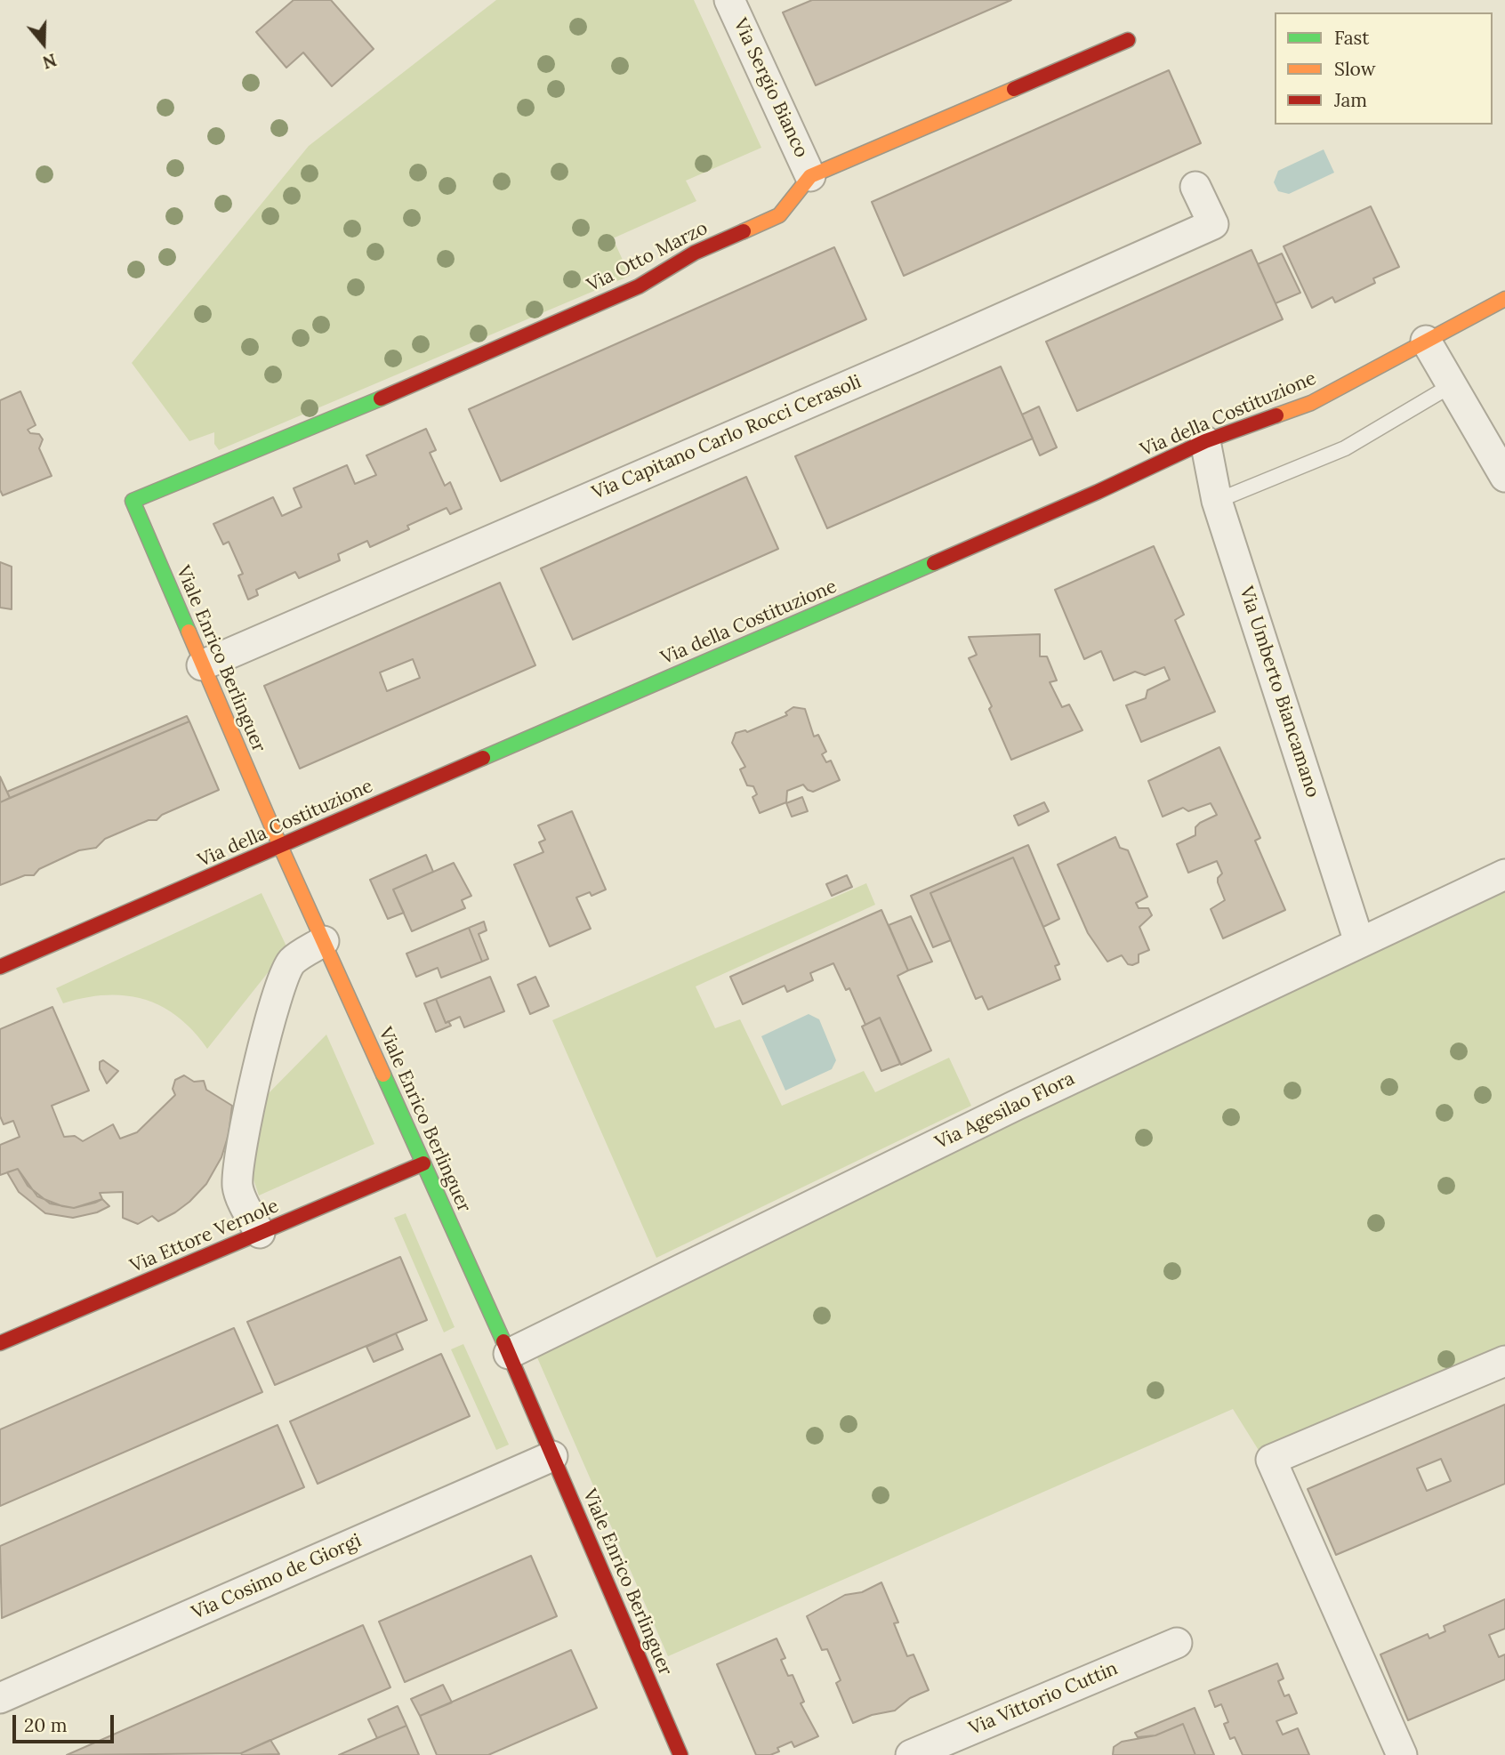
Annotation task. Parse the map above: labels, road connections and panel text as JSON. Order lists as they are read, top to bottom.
{
  "streets": {
    "street": [
      "Via Sergio Bianco",
      "Via Otto Marzo",
      "Via della Costituzione",
      "Via Capitano Carlo Rocci Cerasoli",
      "Viale Enrico Berlinguer",
      "Via Umberto Biancamano",
      "Via Agesilao Flora",
      "Via Ettore Vernole",
      "Via Cosimo de Giorgi",
      "Via Vittorio Cuttin"
    ]
  },
  "crossings": [
    ["Via Sergio Bianco", "Via Otto Marzo"],
    ["Via Otto Marzo", "Viale Enrico Berlinguer"],
    ["Via della Costituzione", "Viale Enrico Berlinguer"],
    ["Via della Costituzione", "Via Umberto Biancamano"],
    ["Via Capitano Carlo Rocci Cerasoli", "Viale Enrico Berlinguer"],
    ["Viale Enrico Berlinguer", "Via Agesilao Flora"],
    ["Viale Enrico Berlinguer", "Via Ettore Vernole"],
    ["Viale Enrico Berlinguer", "Via Cosimo de Giorgi"],
    ["Via Umberto Biancamano", "Via Agesilao Flora"]
  ],
  "legend": ["Fast", "Slow", "Jam"],
  "scale_bar": "20 m",
  "north": "bottom"
}
